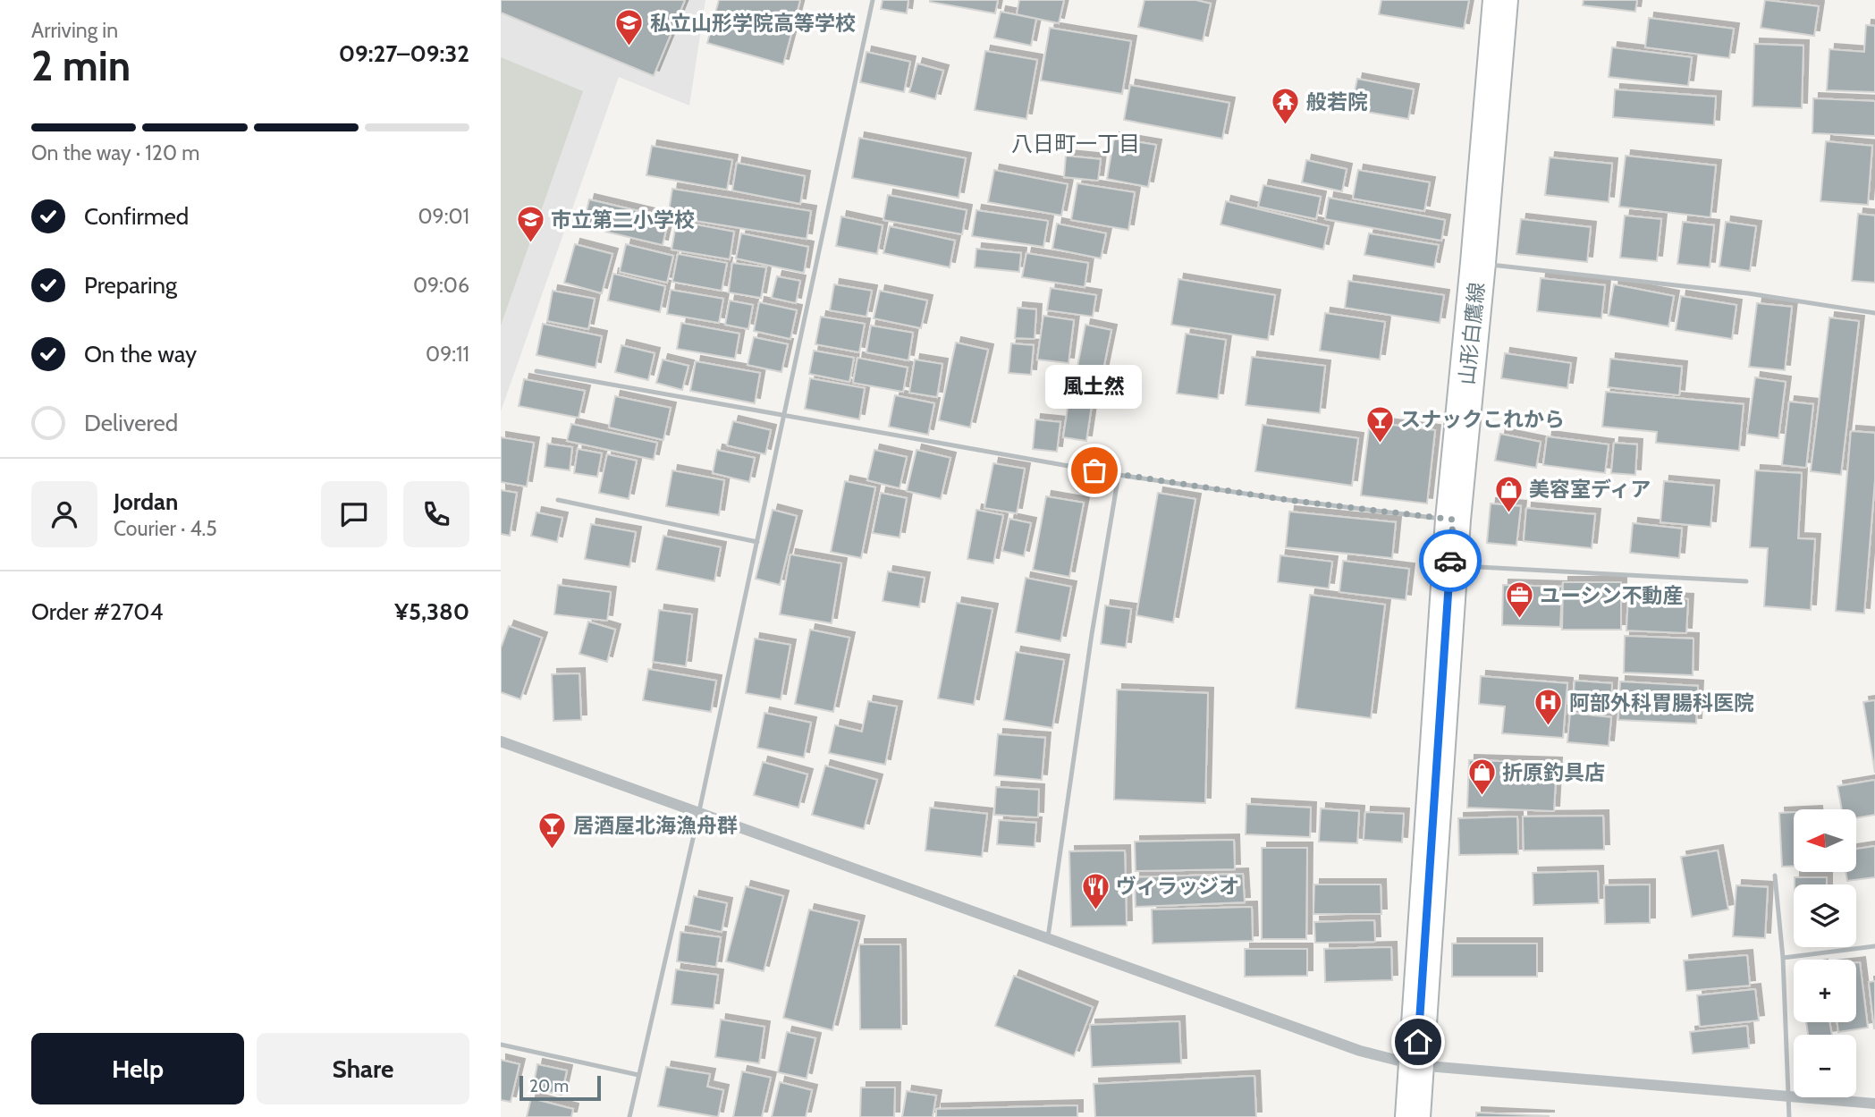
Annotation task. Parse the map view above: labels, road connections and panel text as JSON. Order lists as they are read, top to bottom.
{
  "streets": {
    "main road": ["山形白鷹線"]
  },
  "districts": ["八日町一丁目"],
  "places": {
    "school or university": ["私立山形学院高等学校", "市立第二小学校"],
    "temple": ["般若院"],
    "bar": ["スナックこれから", "居酒屋北海漁舟群"],
    "other": ["風土然"],
    "shop": ["美容室ディア", "折原釣具店"],
    "office": ["ユーシン不動産"],
    "hospital": ["阿部外科胃腸科医院"],
    "restaurant": ["ヴィラッジオ"]
  },
  "scale_bar": "20 m",
  "north": "left",
  "page": {
    "heading": ["2 min", "Arriving in", "09:27–09:32"],
    "panel": [
      "Jordan",
      "Courier · 4.5",
      "Order #2704",
      "¥5,380"
    ],
    "bar": "On the way · 120 m",
    "list": [
      ["Confirmed", "09:01"],
      ["Preparing", "09:06"],
      ["On the way", "09:11"],
      "Delivered"
    ],
    "bubble": "風土然",
    "map_buttons": ["+", "−"],
    "buttons": ["Help", "Share"],
    "scale": "20 m"
  }
}
